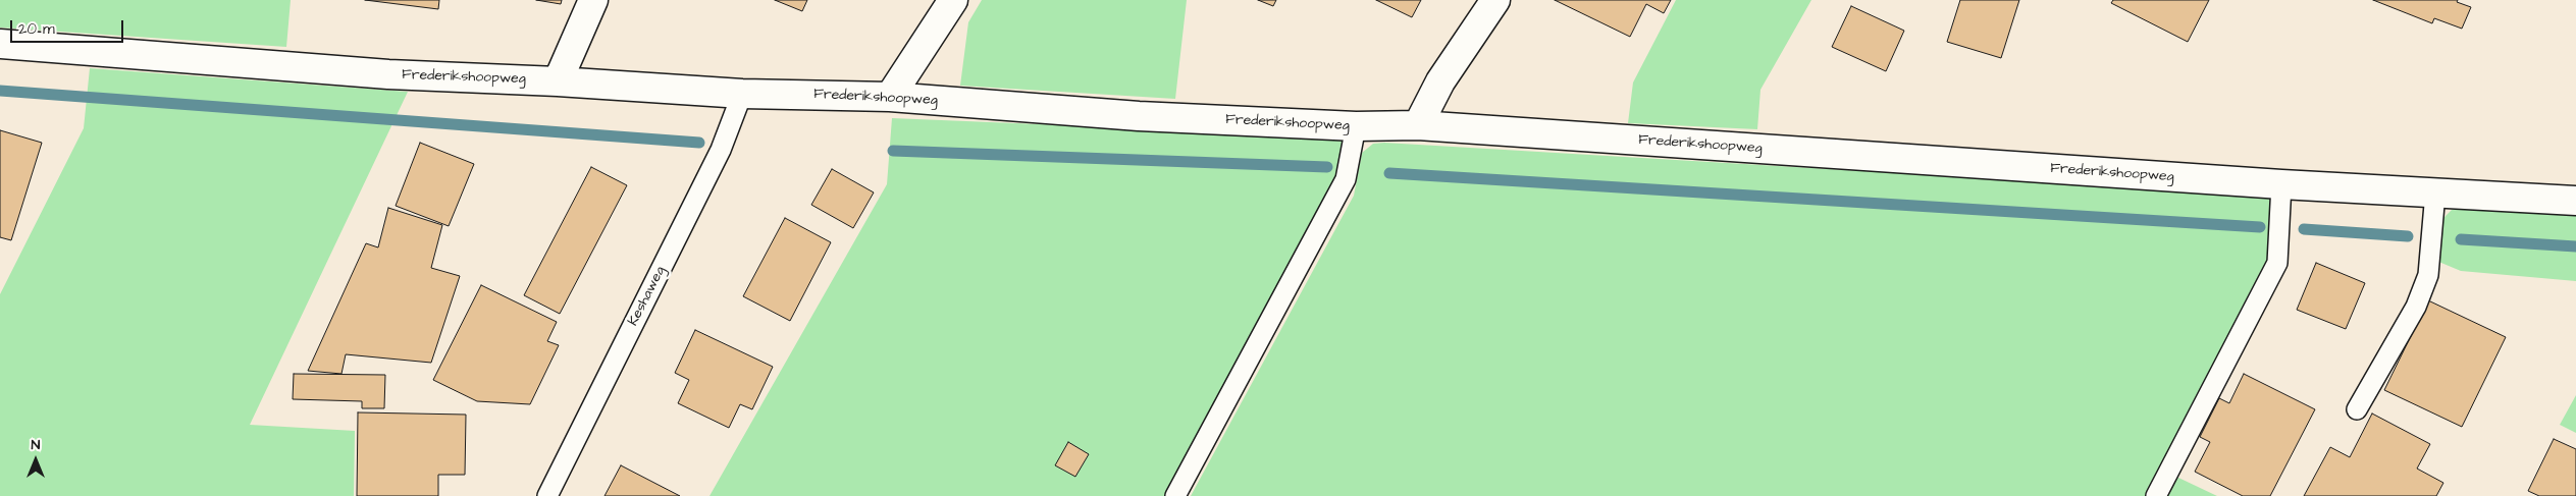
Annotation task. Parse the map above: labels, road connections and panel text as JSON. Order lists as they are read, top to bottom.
{
  "streets": {
    "street": ["Frederikshoopweg"],
    "lane": ["Keshaweg"]
  },
  "crossings": [
    ["Frederikshoopweg", "Keshaweg"]
  ],
  "scale_bar": "20 m",
  "north": "top"
}
